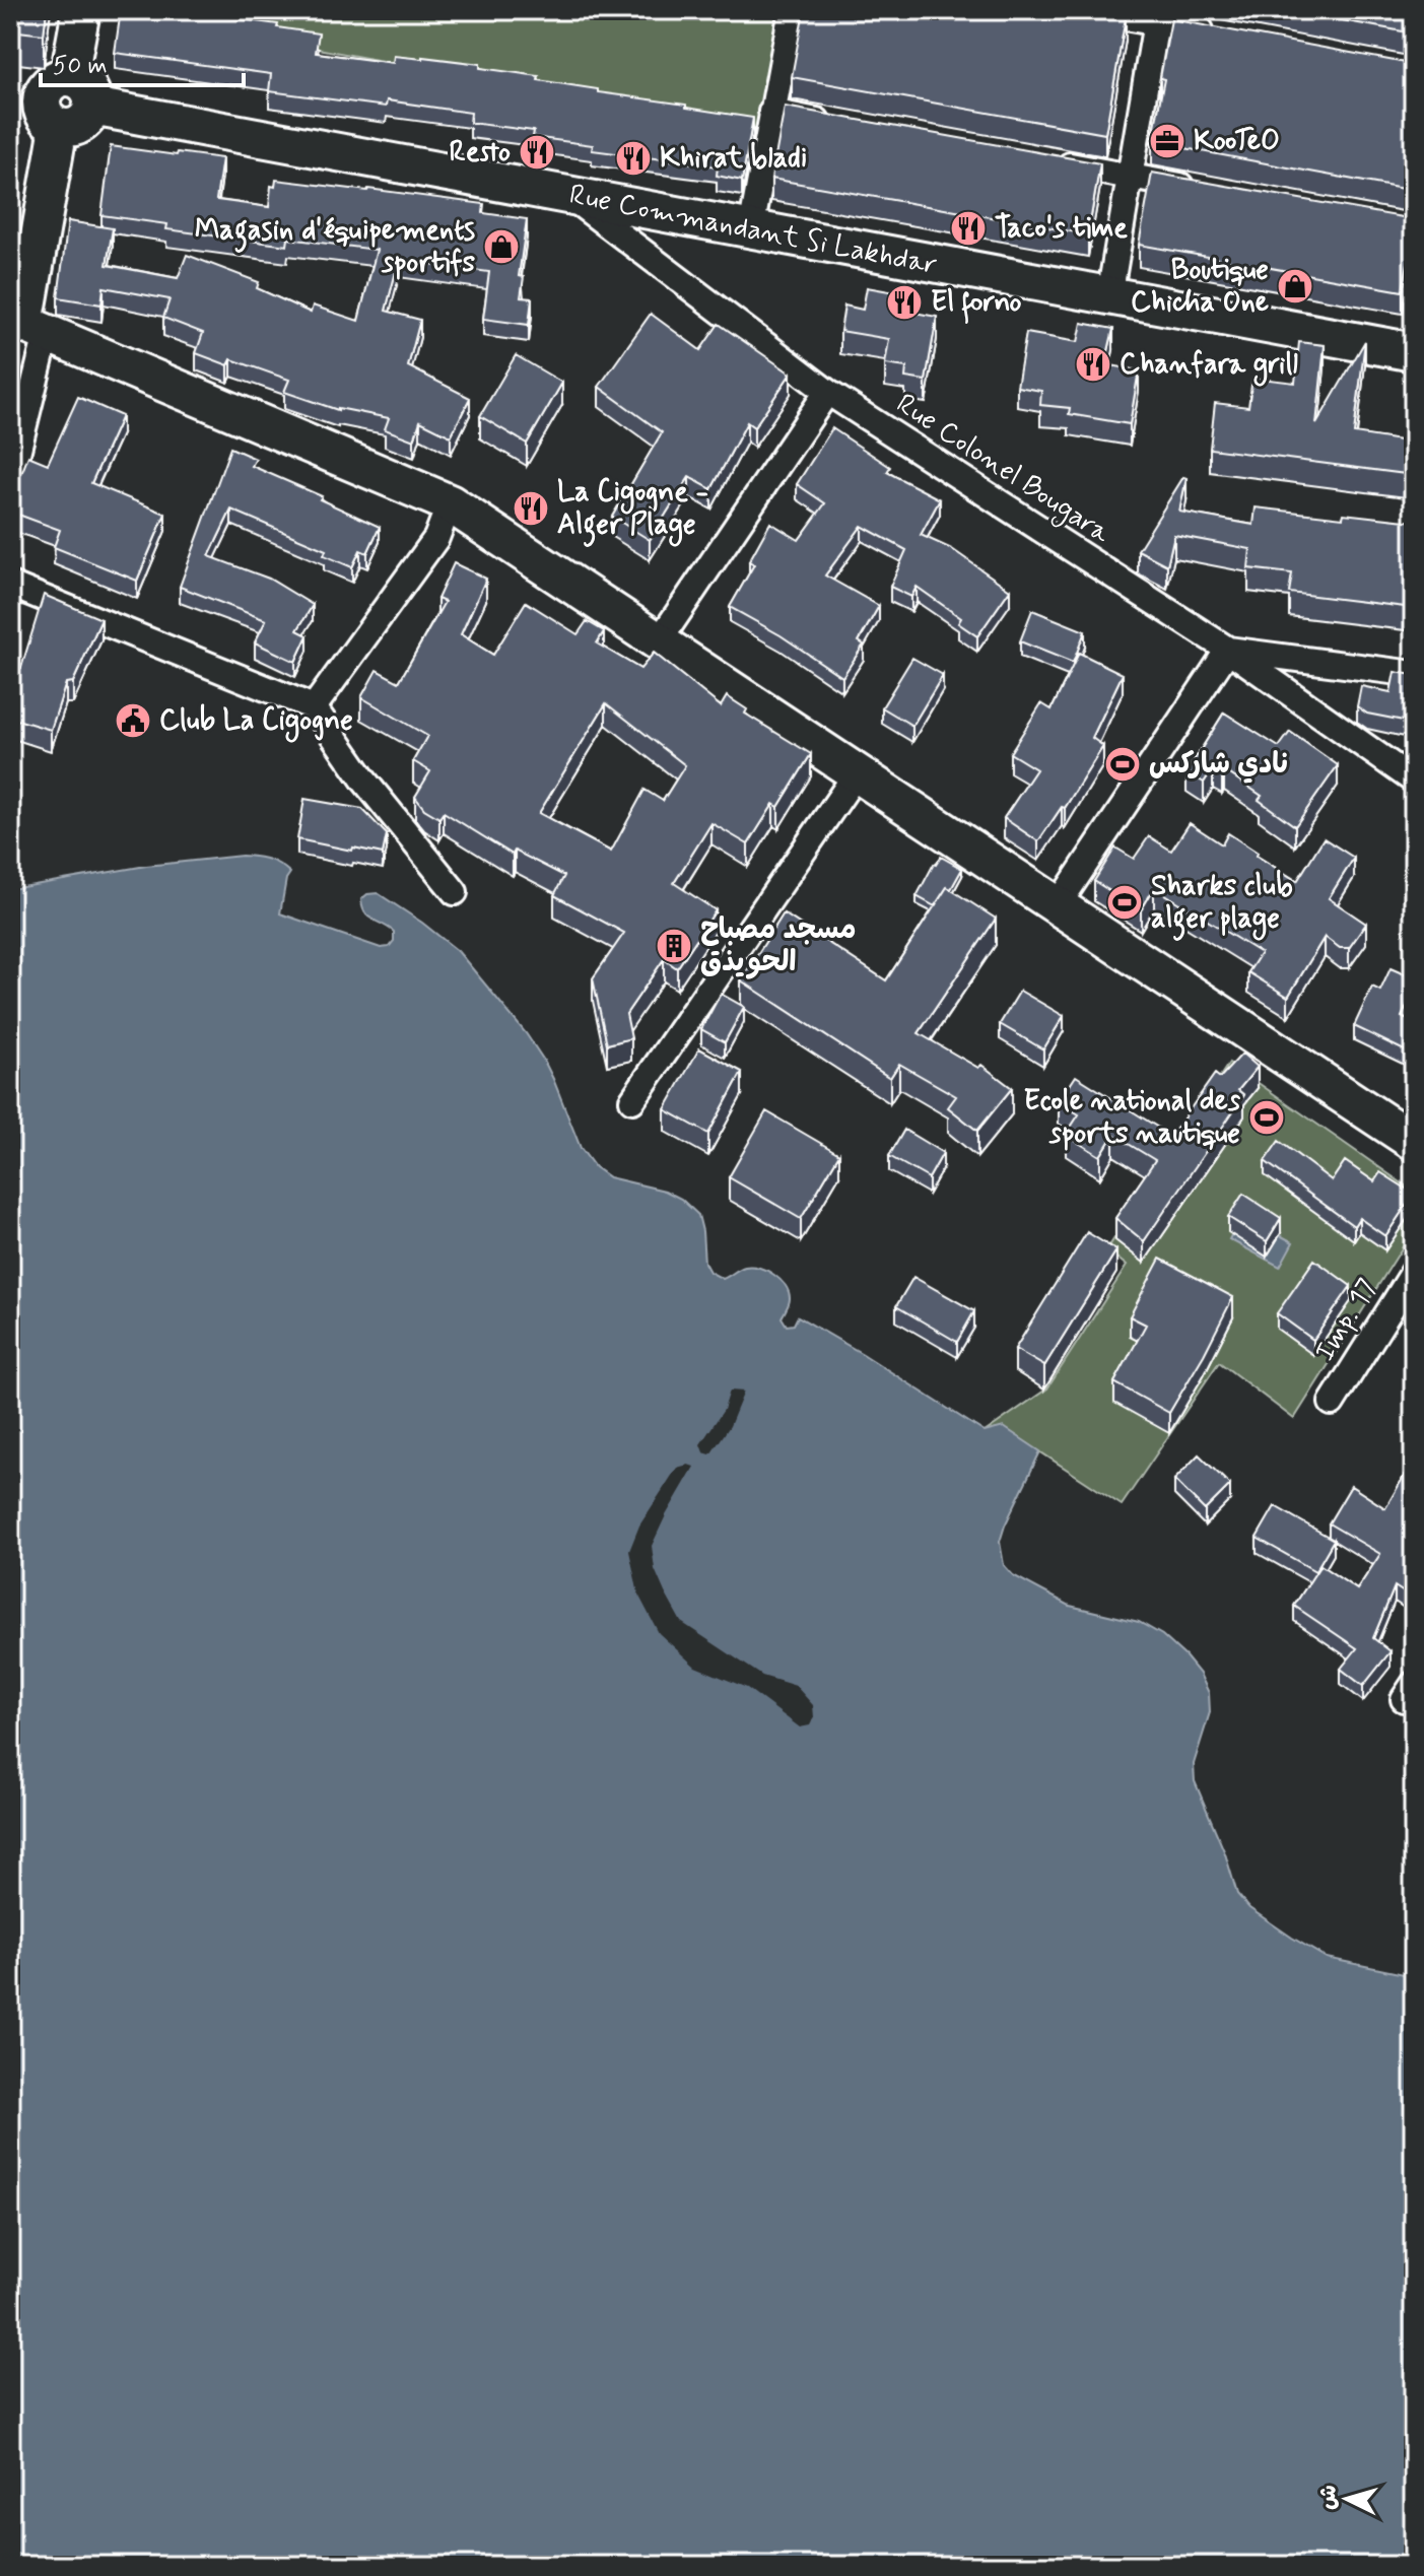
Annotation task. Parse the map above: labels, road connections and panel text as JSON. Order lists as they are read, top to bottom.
{
  "streets": {
    "street": ["Rue Commandant Si Lakhdar", "Rue Colonel Bougara", "Imp. 17"]
  },
  "crossings": [
    ["Rue Commandant Si Lakhdar", "Rue Colonel Bougara"]
  ],
  "places": {
    "office": ["KooTeO"],
    "restaurant": [
      "Resto",
      "Khirat bladi",
      "Taco's time",
      "El forno",
      "Chanfara grill",
      "La Cigogne - Alger Plage"
    ],
    "shop": ["Magasin d'équipements sportifs", "Boutique Chicha One"],
    "public building": ["Club La Cigogne"],
    "sports": ["نادي شاركس", "Sharks club alger plage", "Ecole national des sports nautique"],
    "building": ["مسجد مصباح الحويذق"]
  },
  "scale_bar": "50 m",
  "north": "left"
}
